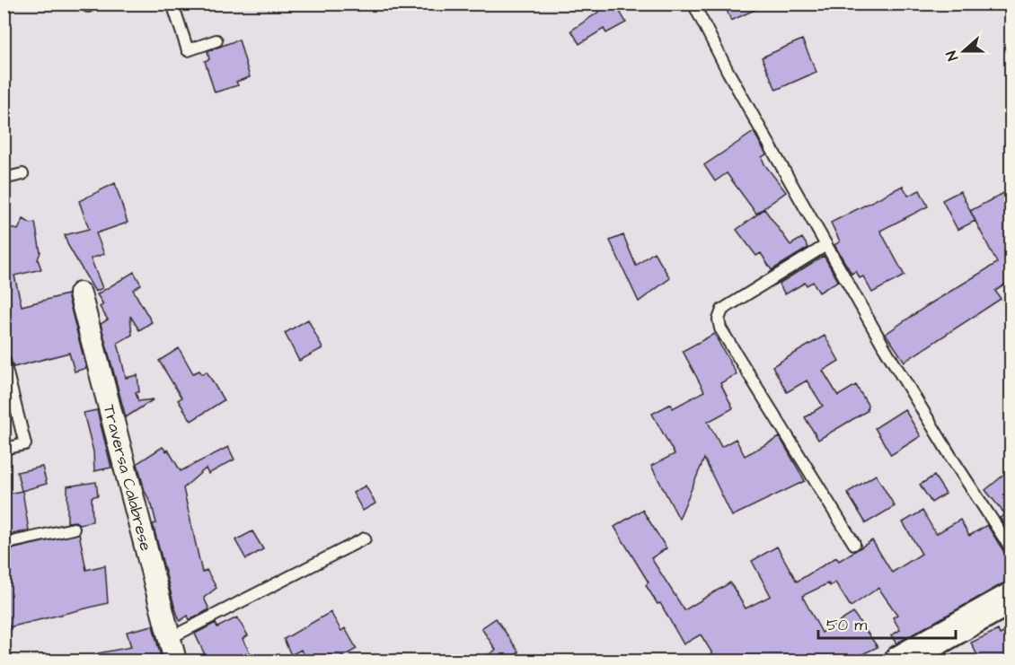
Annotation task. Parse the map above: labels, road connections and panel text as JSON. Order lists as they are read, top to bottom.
{
  "streets": {
    "street": ["Traversa Calabrese"]
  },
  "scale_bar": "50 m",
  "north": "left"
}
